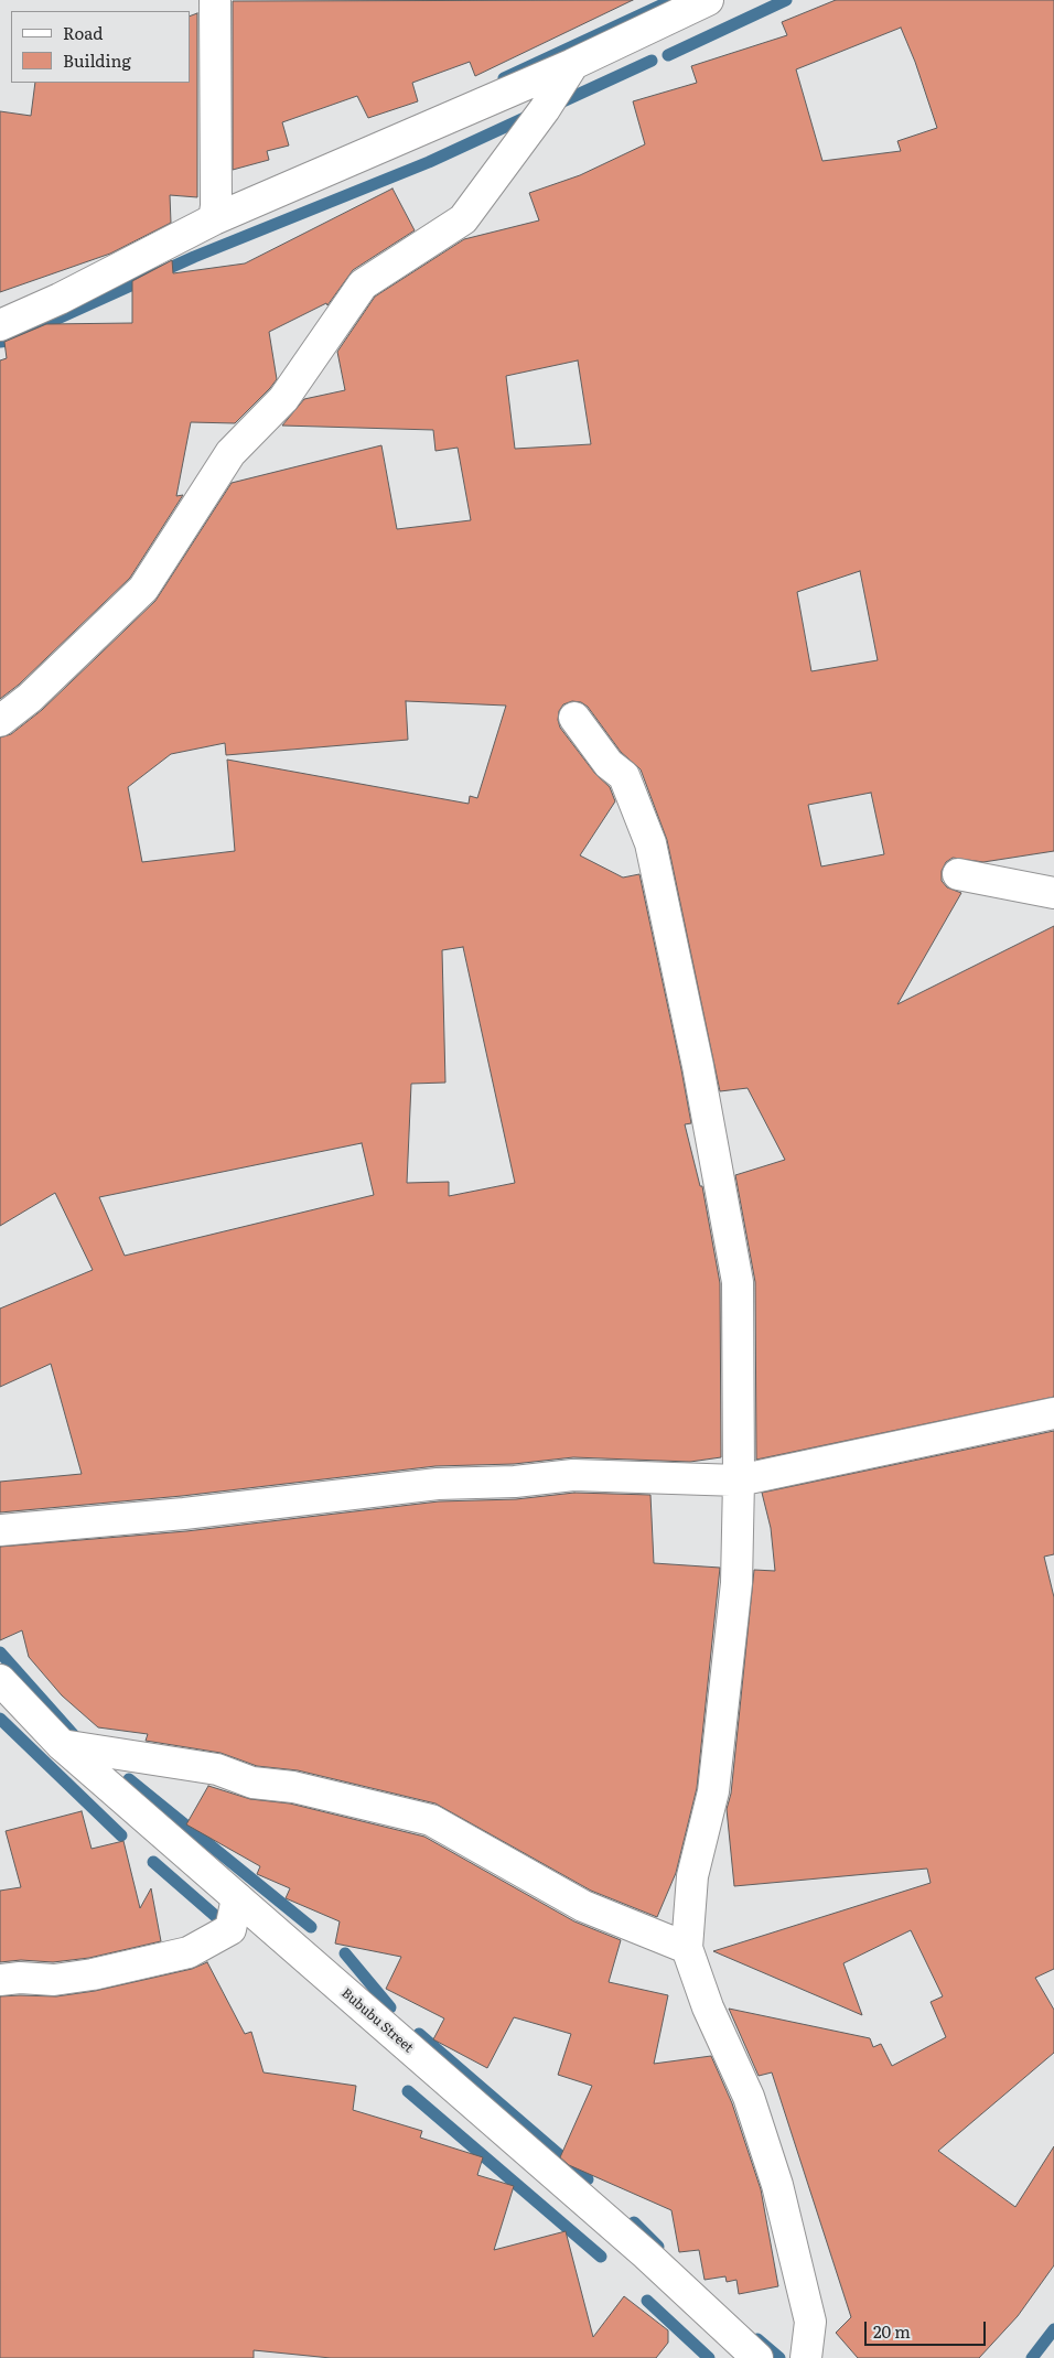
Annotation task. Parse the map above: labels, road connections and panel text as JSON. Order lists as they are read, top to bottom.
{
  "streets": {
    "street": ["Bububu Street"]
  },
  "legend": ["Road", "Building"],
  "scale_bar": "20 m"
}
